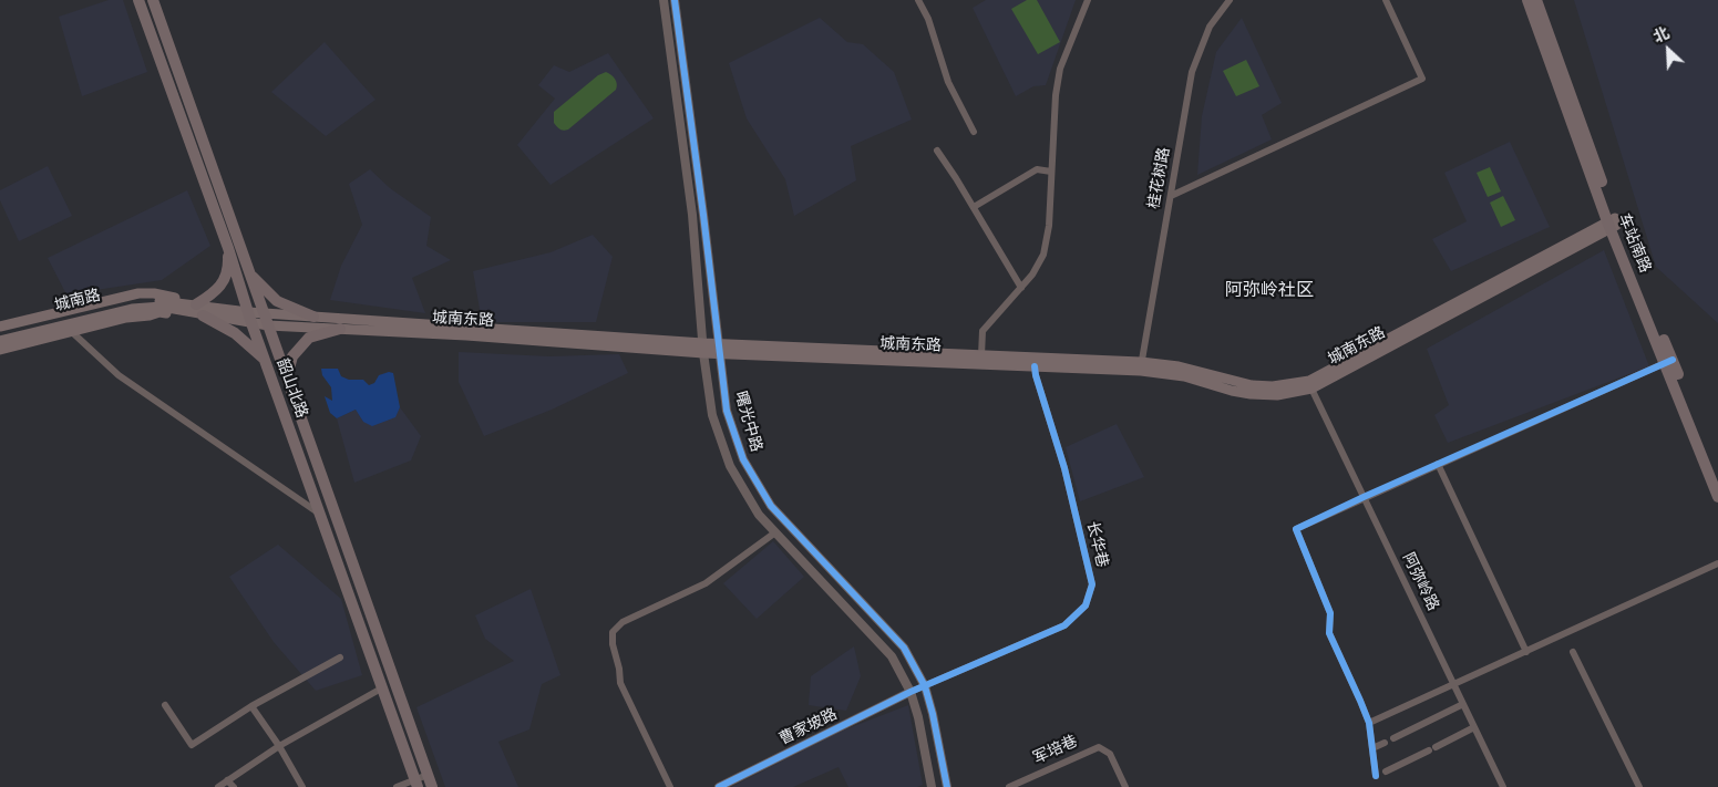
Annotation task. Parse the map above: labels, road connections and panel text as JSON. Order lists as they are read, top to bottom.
{
  "streets": {
    "main road": [
      "车站南路",
      "城南路",
      "城南东路",
      "韶山北路"
    ],
    "street": [
      "桂花树路",
      "曙光中路",
      "长华巷",
      "阿弥岭路",
      "曹家坡路",
      "军培巷"
    ]
  },
  "crossings": [
    ["桂花树路", "城南东路"],
    ["车站南路", "城南东路"],
    ["城南路", "城南东路"],
    ["城南东路", "韶山北路"],
    ["城南东路", "曙光中路"],
    ["城南东路", "长华巷"],
    ["城南东路", "阿弥岭路"],
    ["曙光中路", "长华巷"],
    ["曙光中路", "曹家坡路"],
    ["长华巷", "曹家坡路"]
  ],
  "districts": ["阿弥岭社区"],
  "north": "top left"
}
